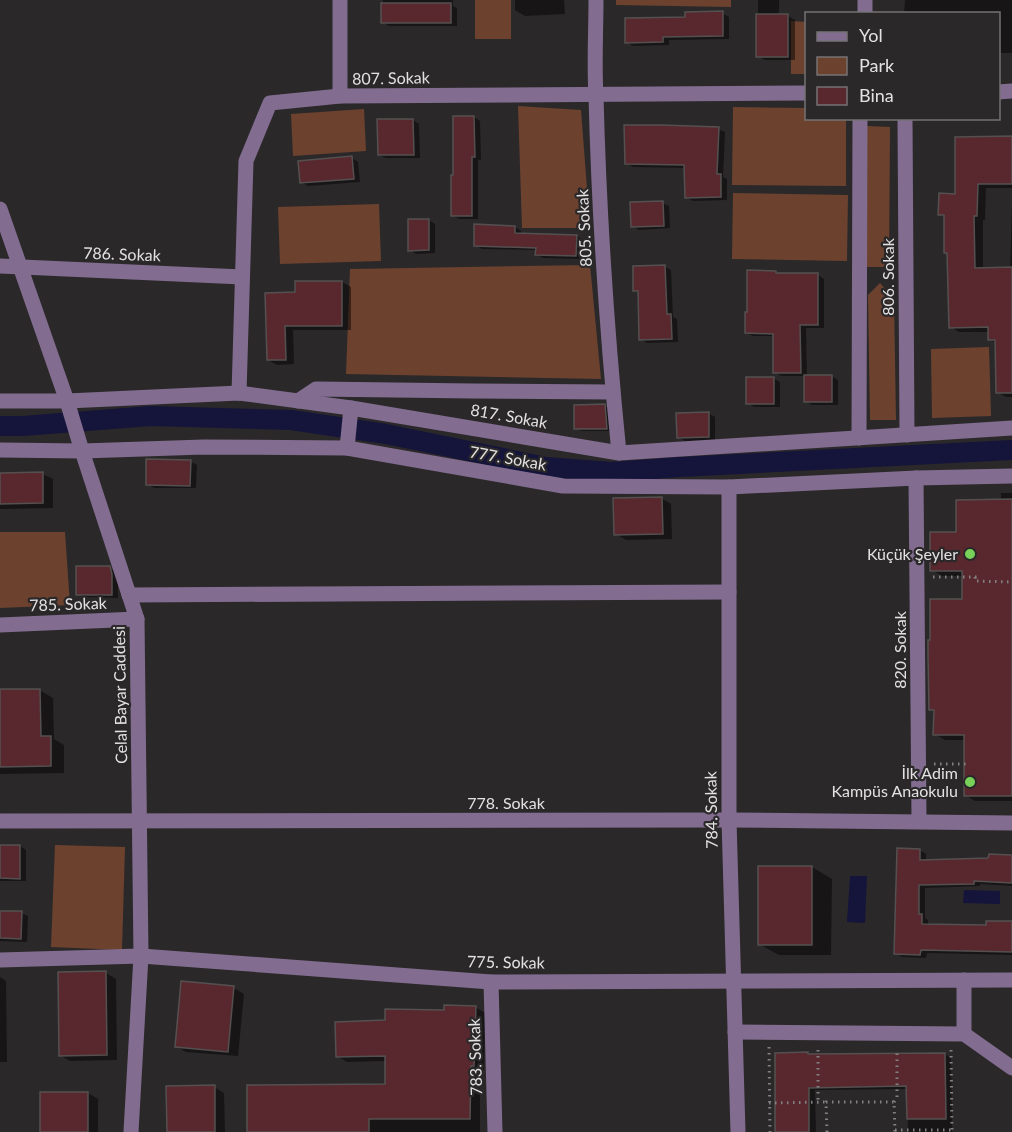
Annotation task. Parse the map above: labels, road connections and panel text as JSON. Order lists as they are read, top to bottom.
{
  "streets": {
    "street": [
      "807. Sokak",
      "805. Sokak",
      "786. Sokak",
      "806. Sokak",
      "817. Sokak",
      "777. Sokak",
      "785. Sokak",
      "820. Sokak",
      "Celal Bayar Caddesi",
      "778. Sokak",
      "784. Sokak",
      "775. Sokak",
      "783. Sokak"
    ]
  },
  "crossings": [
    ["807. Sokak", "805. Sokak"],
    ["807. Sokak", "786. Sokak"],
    ["807. Sokak", "817. Sokak"],
    ["805. Sokak", "817. Sokak"],
    ["786. Sokak", "Celal Bayar Caddesi"],
    ["806. Sokak", "817. Sokak"],
    ["817. Sokak", "Celal Bayar Caddesi"],
    ["777. Sokak", "820. Sokak"],
    ["777. Sokak", "Celal Bayar Caddesi"],
    ["777. Sokak", "784. Sokak"],
    ["785. Sokak", "Celal Bayar Caddesi"],
    ["820. Sokak", "778. Sokak"],
    ["Celal Bayar Caddesi", "778. Sokak"],
    ["Celal Bayar Caddesi", "775. Sokak"],
    ["778. Sokak", "784. Sokak"],
    ["784. Sokak", "775. Sokak"],
    ["775. Sokak", "783. Sokak"]
  ],
  "places": ["Küçük Şeyler", "İlk Adim Kampüs Anaokulu"],
  "legend": ["Yol", "Park", "Bina"]
}
